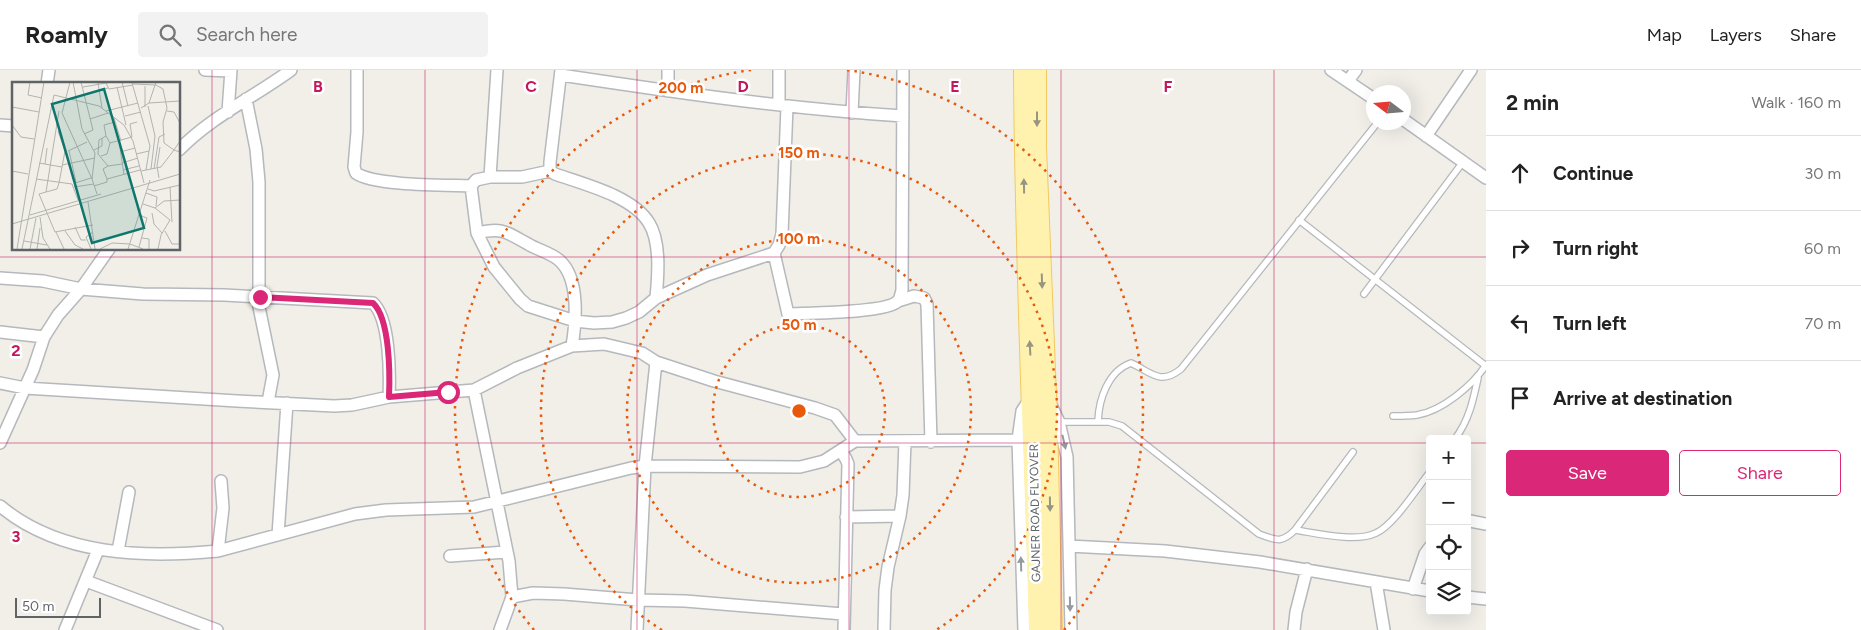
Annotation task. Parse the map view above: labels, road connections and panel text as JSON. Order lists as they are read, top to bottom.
{
  "streets": {
    "main road": ["GAJNER ROAD FLYOVER"]
  },
  "scale_bar": "50 m",
  "north": "left",
  "page": {
    "header": "Roamly",
    "search": "Search here",
    "nav": ["Map", "Layers", "Share"],
    "heading": ["2 min", "Walk · 160 m"],
    "list": [
      ["Continue", "30 m"],
      ["Turn right", "60 m"],
      ["Turn left", "70 m"],
      "Arrive at destination"
    ],
    "map_buttons": ["+", "−"],
    "buttons": ["Save", "Share"],
    "scale": "50 m"
  },
  "grid": {
    "columns": [
      "B",
      "C",
      "D",
      "E",
      "F"
    ],
    "rows": ["2", "3"]
  },
  "rings": [
    "200 m",
    "150 m",
    "100 m",
    "50 m"
  ]
}
